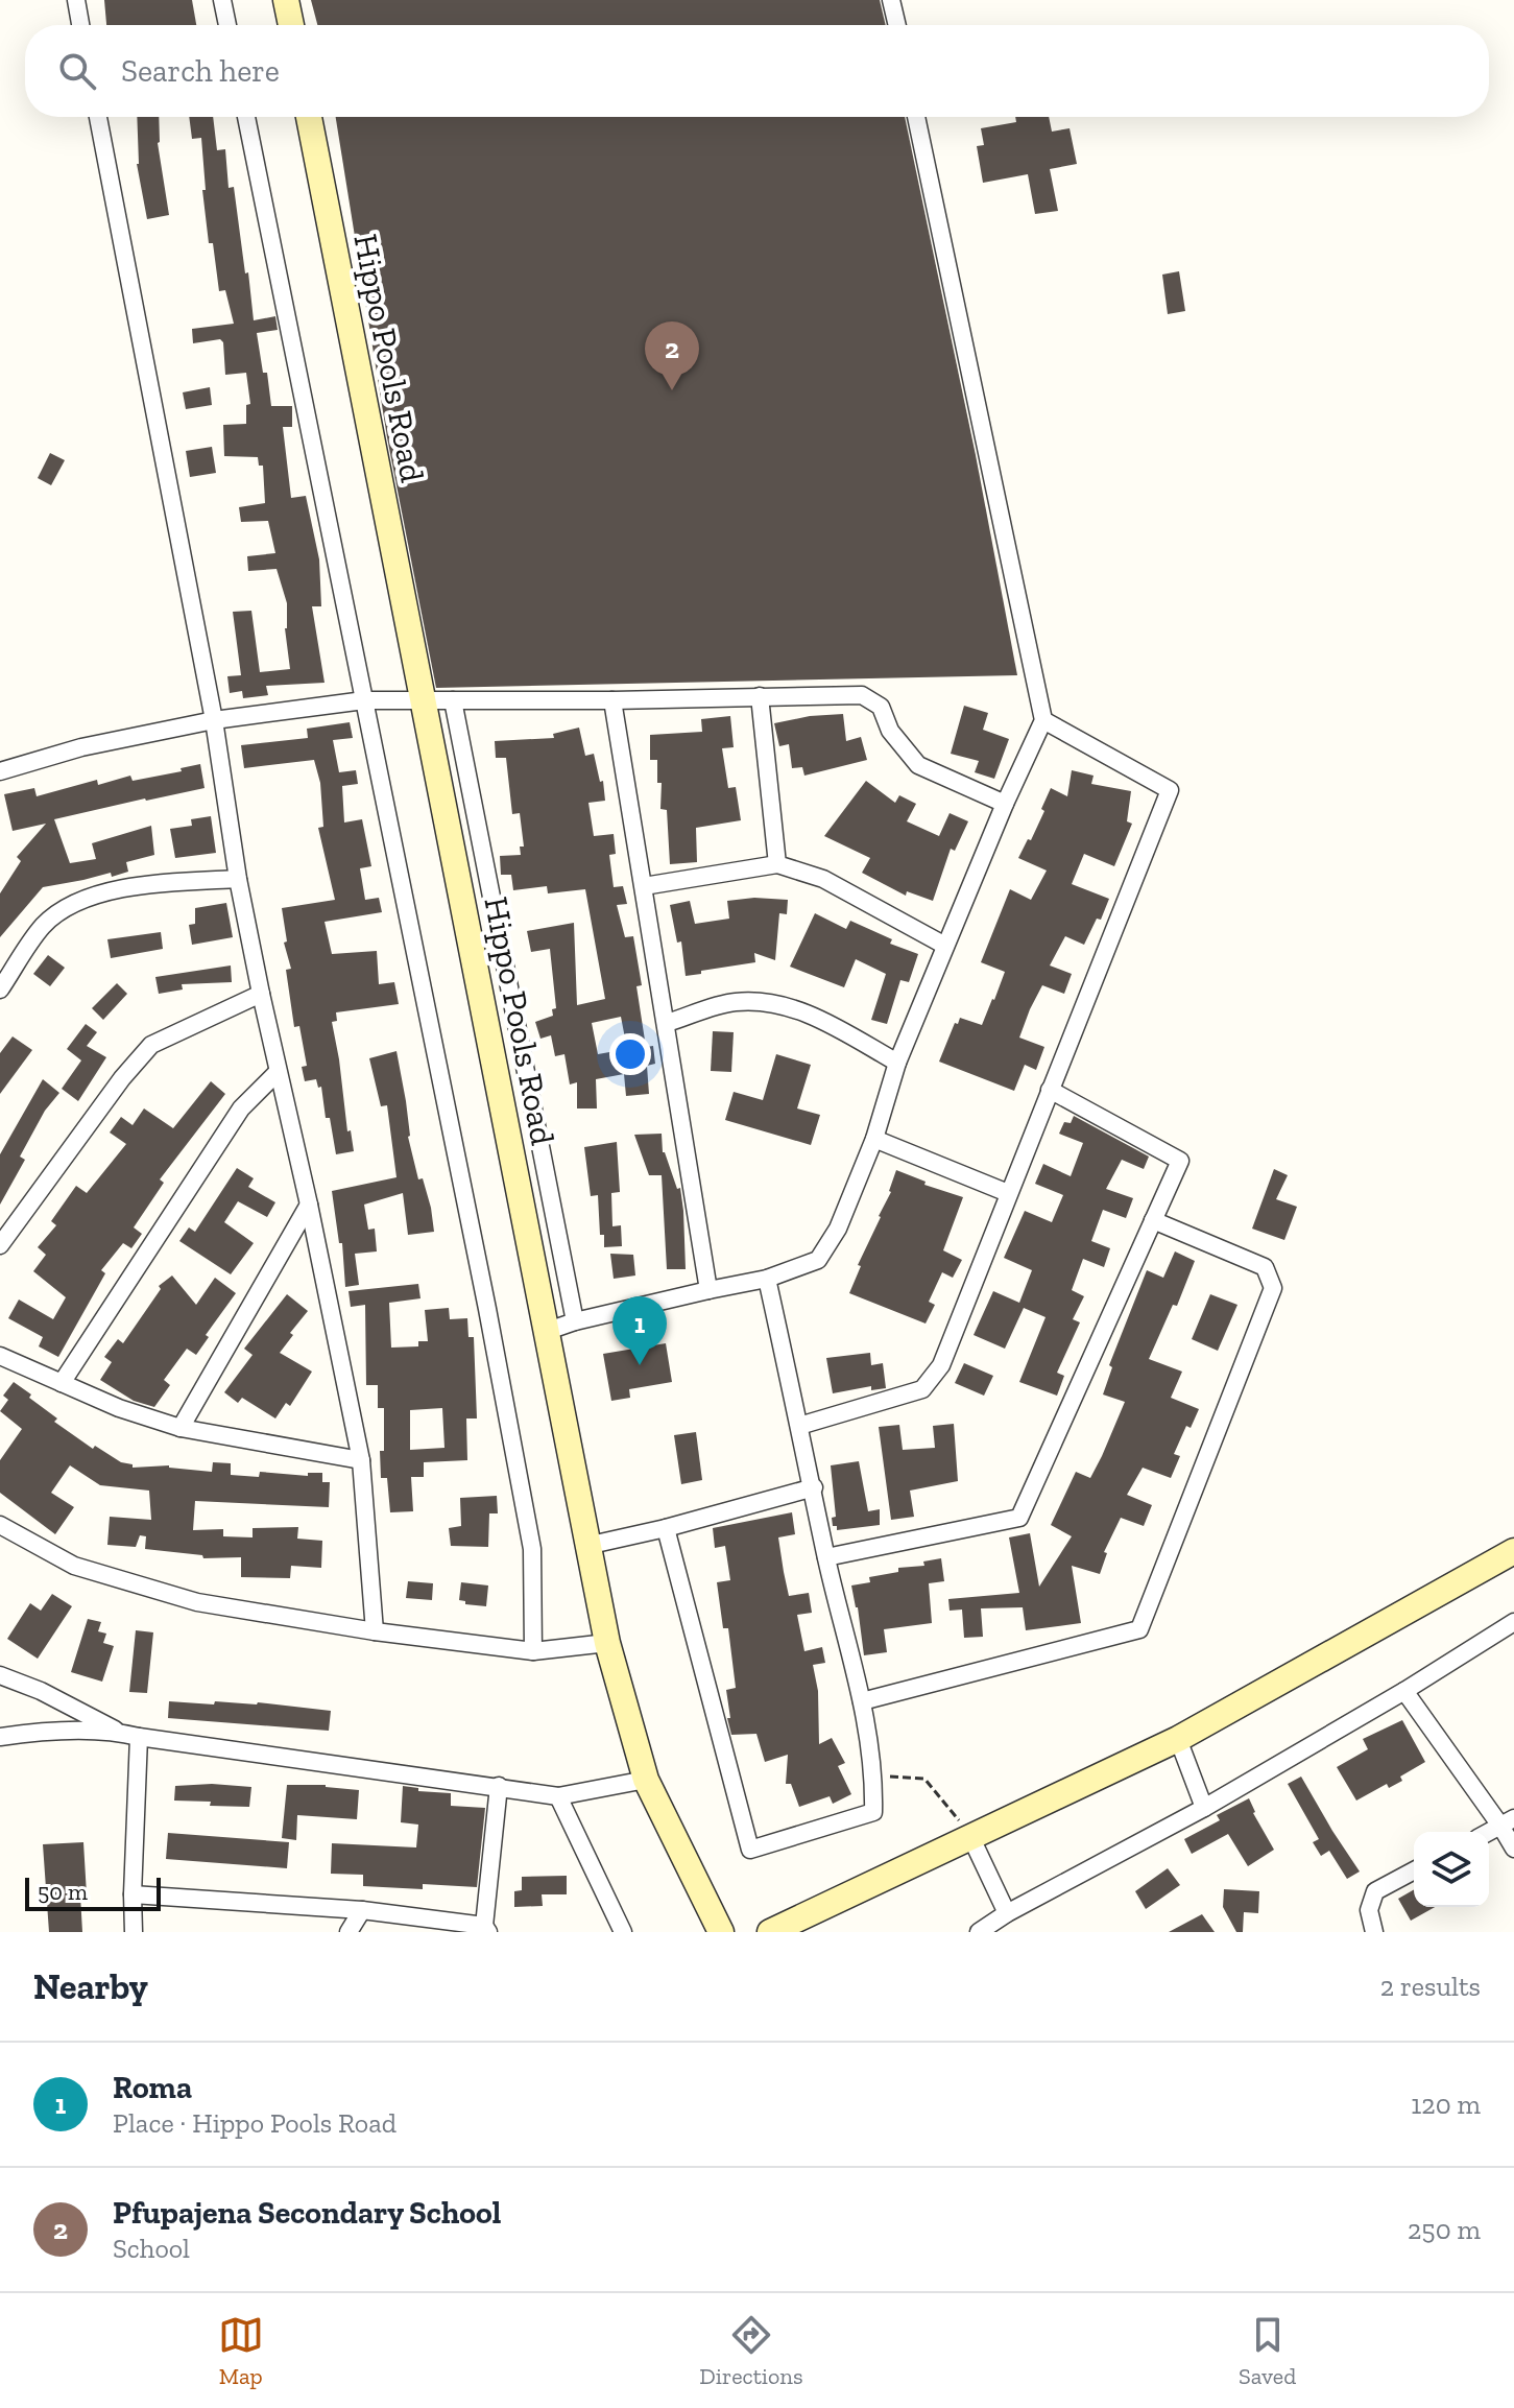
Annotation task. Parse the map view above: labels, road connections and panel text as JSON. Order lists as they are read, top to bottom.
{
  "streets": {
    "street": ["Hippo Pools Road"]
  },
  "scale_bar": "50 m",
  "page": {
    "search": "Search here",
    "pins": ["2", "1"],
    "scale": "50 m",
    "heading": ["Nearby", "2 results"],
    "list": [
      {
        "mark": "1",
        "name": "Roma",
        "note": "Place · Hippo Pools Road",
        "value": "120 m"
      },
      {
        "mark": "2",
        "name": "Pfupajena Secondary School",
        "note": "School",
        "value": "250 m"
      }
    ],
    "nav": ["Map", "Directions", "Saved"]
  }
}
